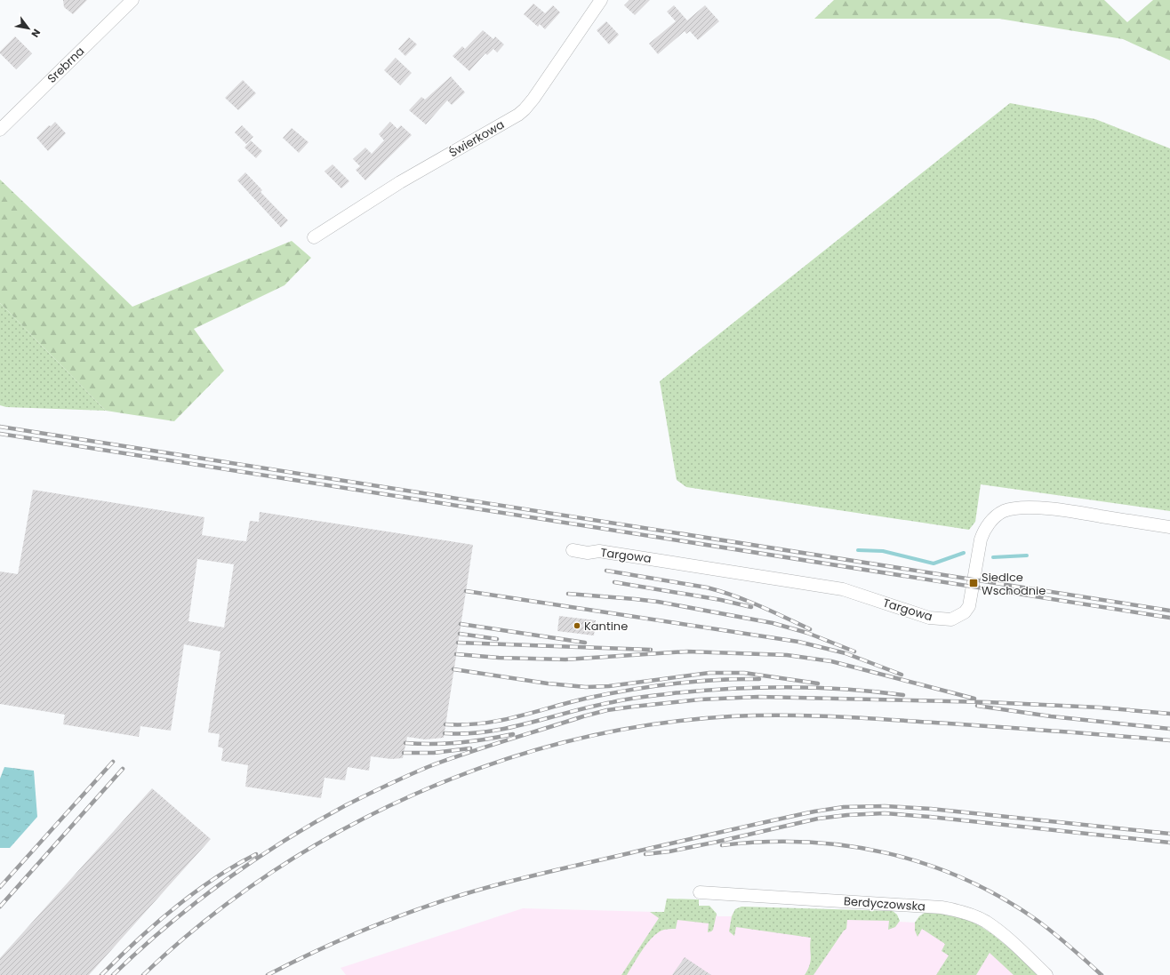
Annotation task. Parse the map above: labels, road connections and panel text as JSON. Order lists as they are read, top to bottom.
{
  "streets": {
    "street": [
      "Srebrna",
      "Świerkowa",
      "Targowa",
      "Berdyczowska"
    ]
  },
  "places": {
    "transit": ["Siedlce Wschodnie"],
    "other": ["Kantine"]
  },
  "north": "bottom right"
}
